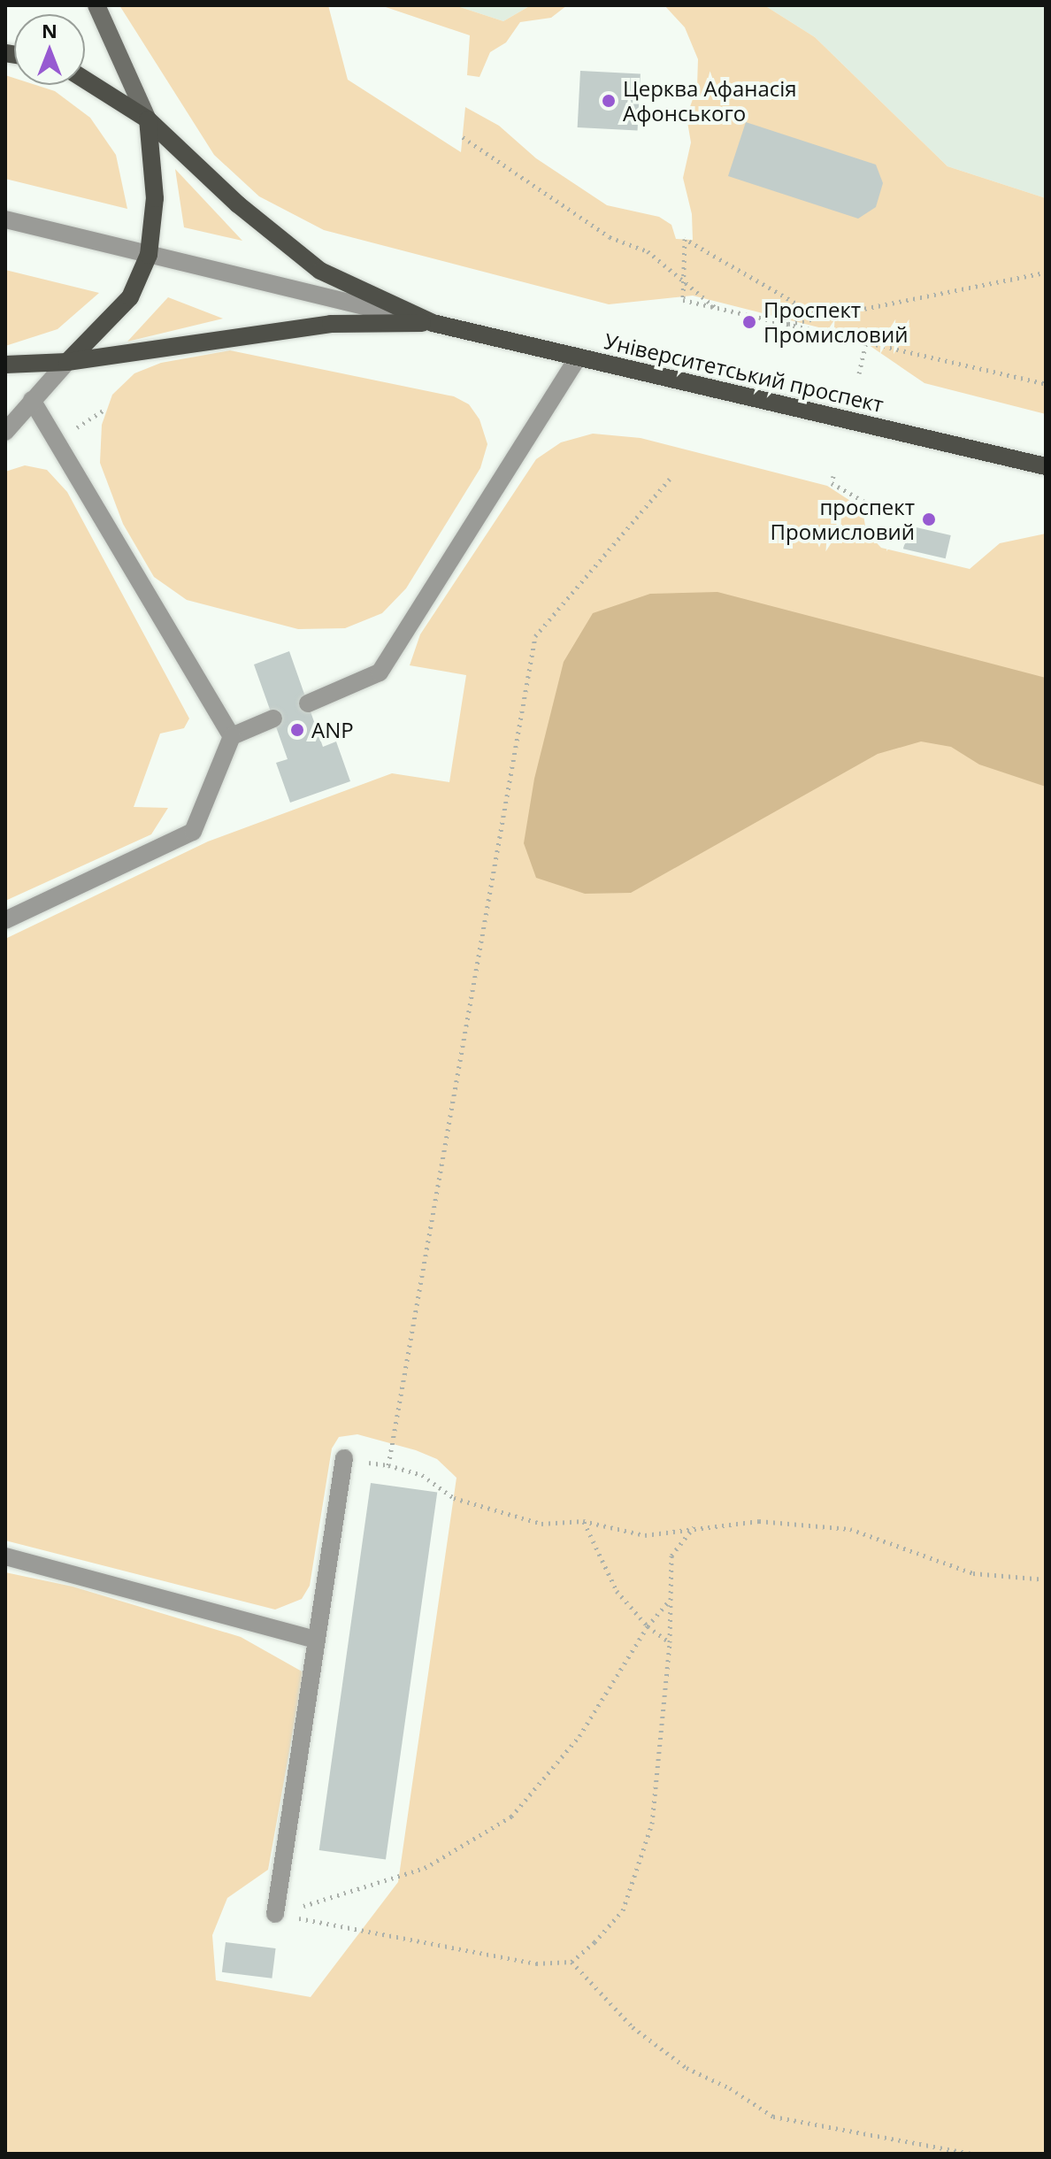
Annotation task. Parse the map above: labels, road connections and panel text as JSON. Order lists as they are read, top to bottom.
{
  "streets": {
    "main road": ["Університетський проспект"]
  },
  "places": [
    "Церква Афанасія Афонського",
    "Проспект Промисловий",
    "проспект Промисловий",
    "ANP"
  ],
  "north": "top"
}
